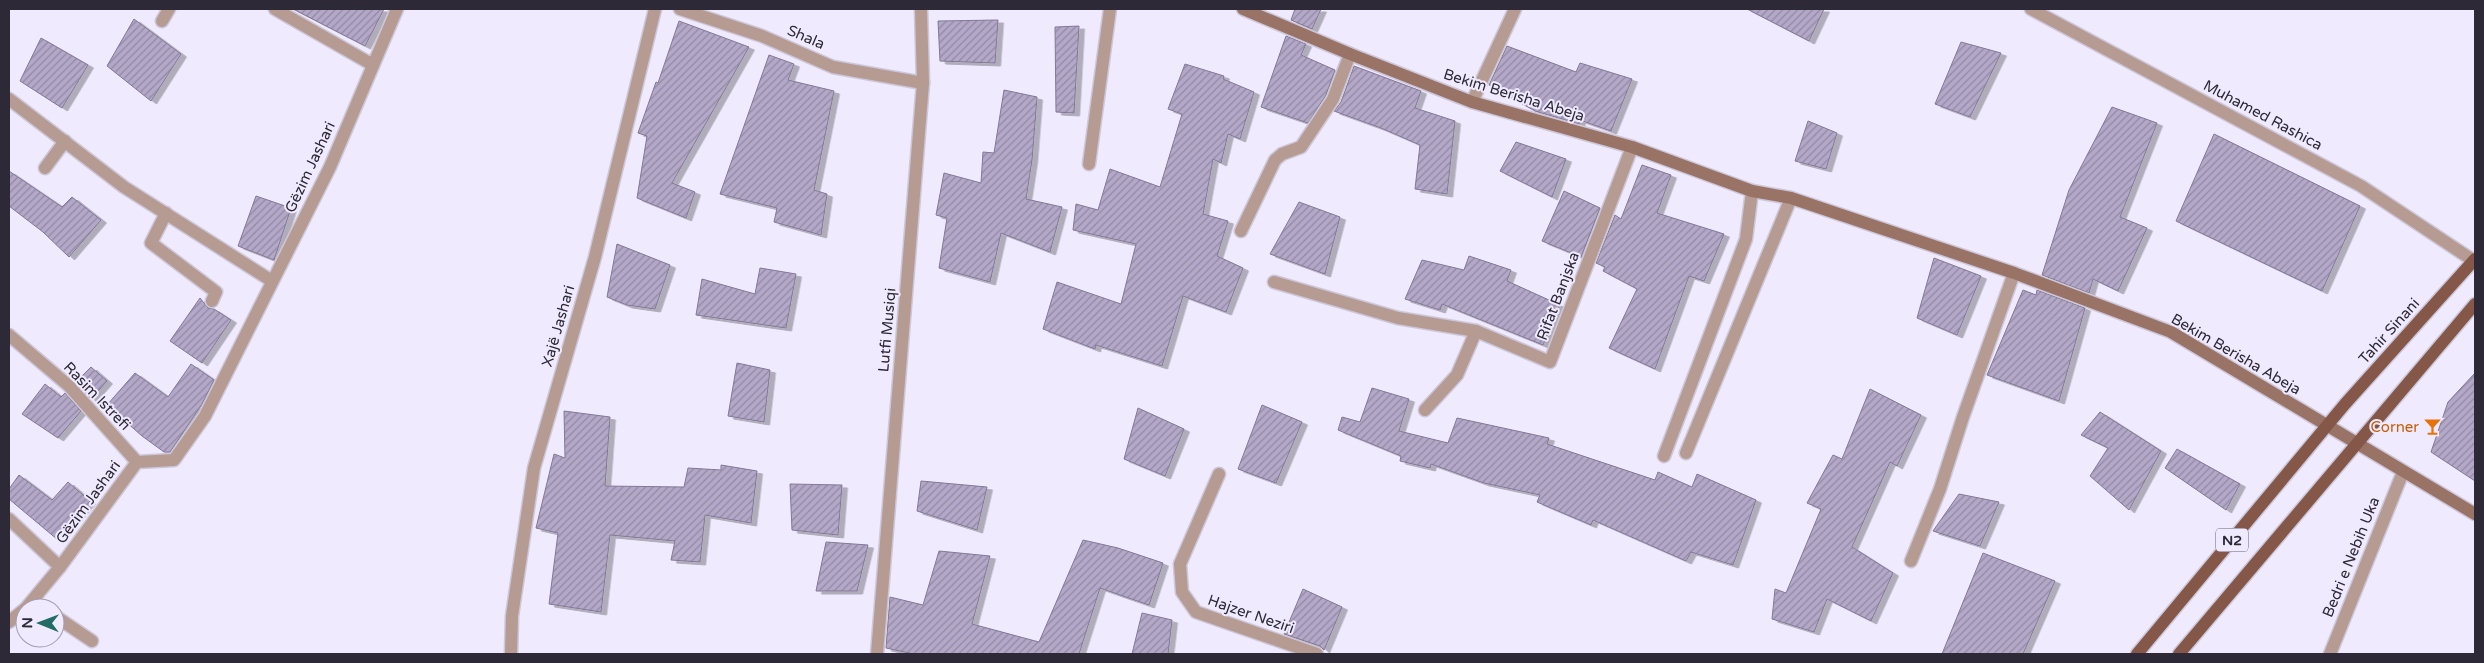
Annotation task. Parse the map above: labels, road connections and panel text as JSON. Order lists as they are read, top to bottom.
{
  "streets": {
    "main road": ["Tahir Sinani", "N2"],
    "street": [
      "Shala",
      "Bekim Berisha Abeja",
      "Muhamed Rashica",
      "Gëzim Jashari",
      "Rifat Banjska",
      "Xajë Jashari",
      "Lutfi Musiqi",
      "Rasim Istrefi",
      "Bedri e Nebih Uka",
      "Hajzer Neziri"
    ]
  },
  "crossings": [
    ["Shala", "Lutfi Musiqi"],
    ["Bekim Berisha Abeja", "Rifat Banjska"],
    ["Bekim Berisha Abeja", "Tahir Sinani"],
    ["Bekim Berisha Abeja", "N2"],
    ["Bekim Berisha Abeja", "Bedri e Nebih Uka"],
    ["Muhamed Rashica", "Tahir Sinani"],
    ["Gëzim Jashari", "Rasim Istrefi"],
    ["Tahir Sinani", "N2"]
  ],
  "places": {
    "bar": ["Corner"]
  },
  "north": "left"
}
